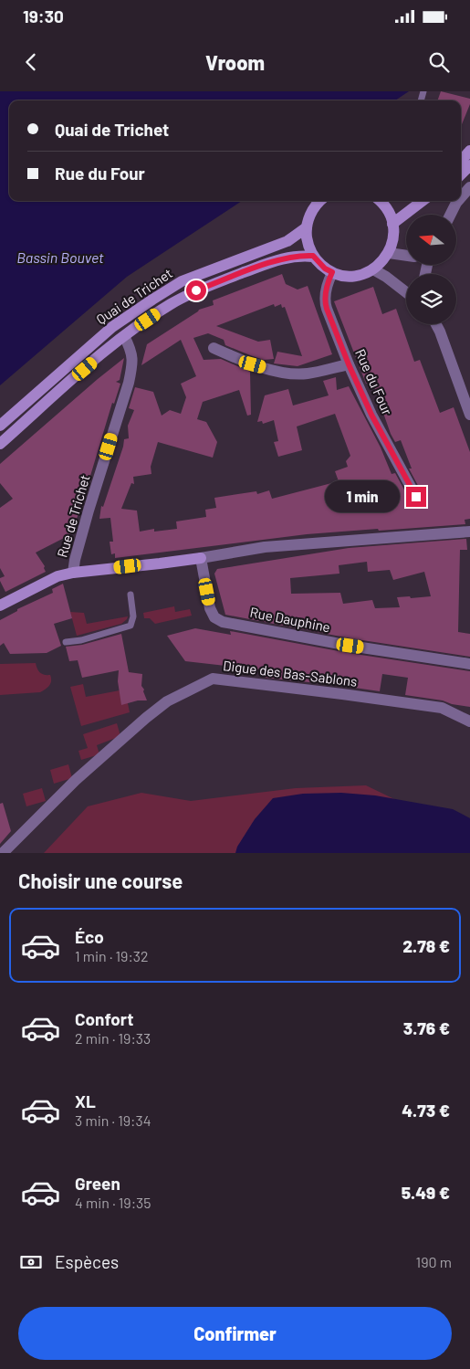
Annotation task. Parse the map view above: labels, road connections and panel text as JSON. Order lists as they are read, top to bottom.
{
  "streets": {
    "main road": ["Quai de Trichet"],
    "street": [
      "Rue du Four",
      "Rue de Trichet",
      "Rue Dauphine",
      "Digue des Bas-Sablons"
    ]
  },
  "crossings": [
    ["Quai de Trichet", "Rue de Trichet"]
  ],
  "water": ["Bassin Bouvet"],
  "north": "left",
  "page": {
    "status": "19:30",
    "header": "Vroom",
    "banner": ["Quai de Trichet", "Rue du Four"],
    "bubble": "1 min",
    "heading": "Choisir une course",
    "list": [
      {
        "name": "Éco",
        "note": "1 min · 19:32",
        "value": "2.78 €"
      },
      {
        "name": "Confort",
        "note": "2 min · 19:33",
        "value": "3.76 €"
      },
      {
        "name": "XL",
        "note": "3 min · 19:34",
        "value": "4.73 €"
      },
      {
        "name": "Green",
        "note": "4 min · 19:35",
        "value": "5.49 €"
      }
    ],
    "pay": ["Espèces", "190 m"],
    "buttons": "Confirmer"
  }
}
